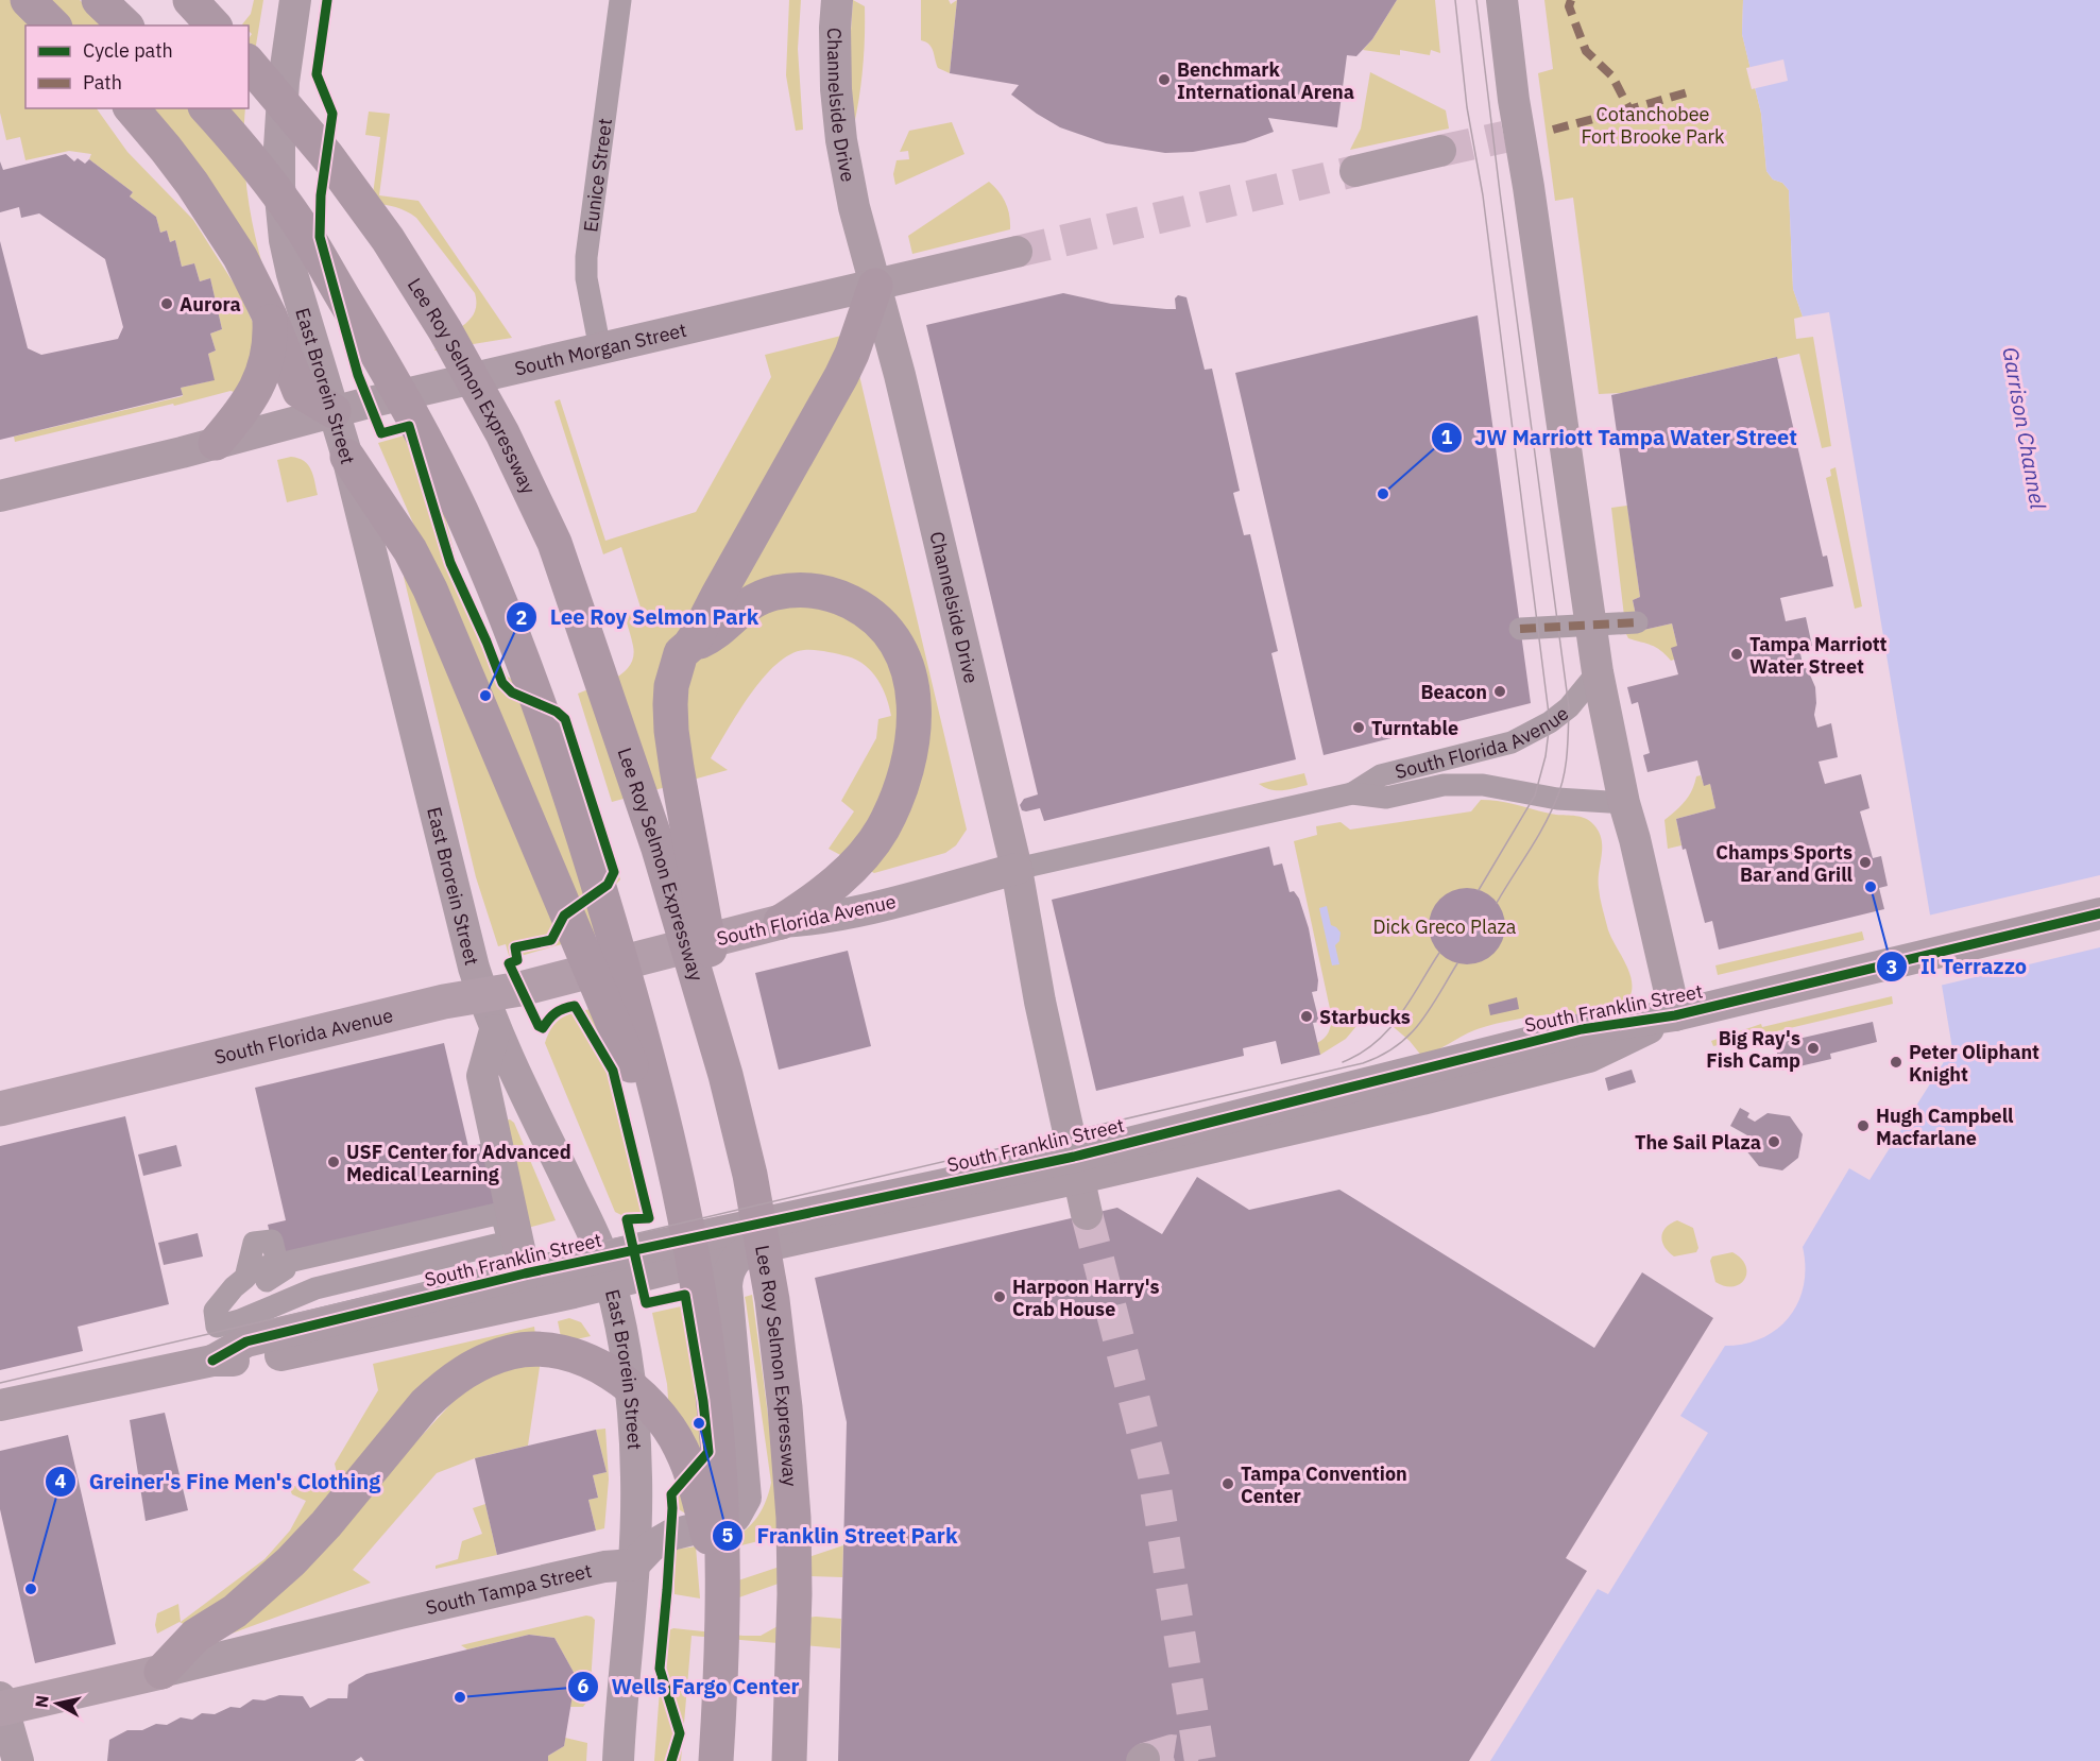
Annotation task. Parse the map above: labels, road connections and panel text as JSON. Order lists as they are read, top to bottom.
{
  "streets": {
    "highway": ["Lee Roy Selmon Expressway"],
    "main road": ["South Florida Avenue", "South Tampa Street"],
    "street": [
      "Channelside Drive",
      "Eunice Street",
      "South Morgan Street",
      "East Brorein Street",
      "South Franklin Street"
    ]
  },
  "crossings": [
    ["Channelside Drive", "South Morgan Street"],
    ["Channelside Drive", "South Florida Avenue"],
    ["Channelside Drive", "South Franklin Street"],
    ["Eunice Street", "South Morgan Street"],
    ["South Morgan Street", "East Brorein Street"],
    ["East Brorein Street", "South Florida Avenue"],
    ["East Brorein Street", "South Franklin Street"],
    ["East Brorein Street", "South Tampa Street"]
  ],
  "water": ["Garrison Channel"],
  "parks": ["Cotanchobee Fort Brooke Park", "Dick Greco Plaza"],
  "places": [
    "Benchmark International Arena",
    "Aurora",
    "JW Marriott Tampa Water Street",
    "Tampa Marriott Water Street",
    "Beacon",
    "Lee Roy Selmon Park",
    "Turntable",
    "Champs Sports Bar and Grill",
    "Il Terrazzo",
    "Starbucks",
    "Big Ray's Fish Camp",
    "Peter Oliphant Knight",
    "Hugh Campbell Macfarlane",
    "The Sail Plaza",
    "USF Center for Advanced Medical Learning",
    "Harpoon Harry's Crab House",
    "Franklin Street Park",
    "Tampa Convention Center",
    "Greiner's Fine Men's Clothing",
    "Wells Fargo Center"
  ],
  "legend": ["Cycle path", "Path"],
  "north": "left"
}
